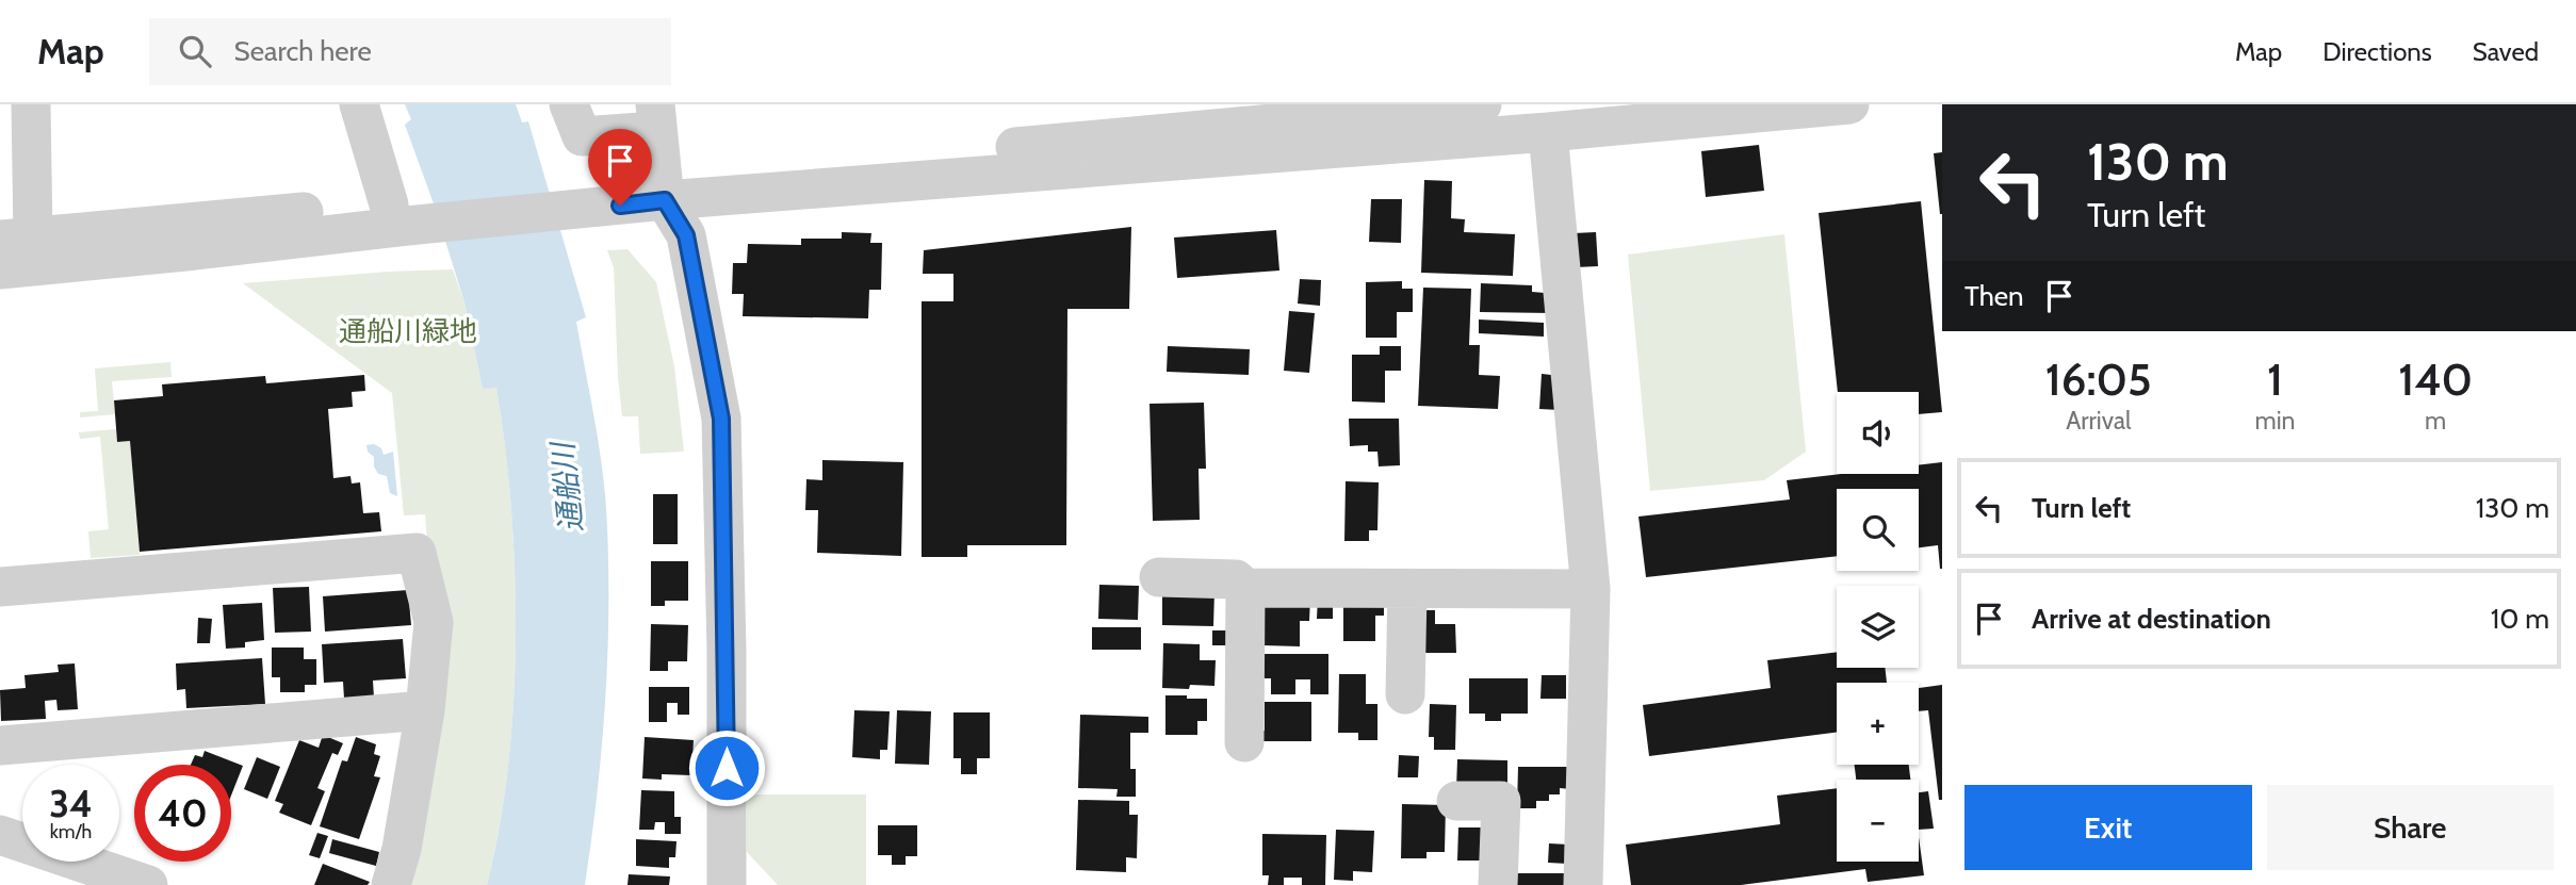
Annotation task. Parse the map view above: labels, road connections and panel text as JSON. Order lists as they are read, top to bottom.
{
  "water": ["通船川"],
  "parks": ["通船川緑地"],
  "page": {
    "header": "Map",
    "search": "Search here",
    "nav": ["Map", "Directions", "Saved"],
    "turn": ["130 m", "Turn left"],
    "then": "Then",
    "eta": [
      "16:05",
      "Arrival",
      "1",
      "min",
      "140",
      "m"
    ],
    "map_buttons": ["+", "−"],
    "list": [
      {
        "name": "Turn left",
        "value": "130 m"
      },
      {
        "name": "Arrive at destination",
        "value": "10 m"
      }
    ],
    "speed": "34 km/h",
    "limit": "40",
    "buttons": ["Exit", "Share"]
  }
}
